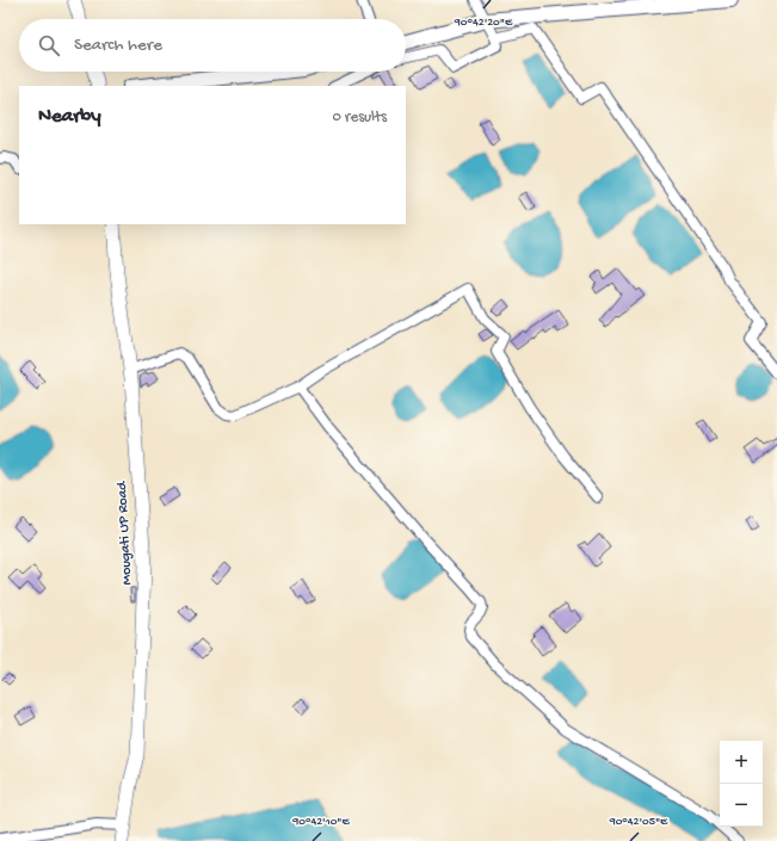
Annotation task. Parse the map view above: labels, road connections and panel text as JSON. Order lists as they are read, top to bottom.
{
  "streets": {
    "street": ["Mougati UP Road"]
  },
  "page": {
    "search": "Search here",
    "heading": ["Nearby", "0 results"],
    "map_buttons": ["+", "−"]
  },
  "coordinates": ["90°42'20\"E", "90°42'10\"E", "90°42'05\"E"]
}
